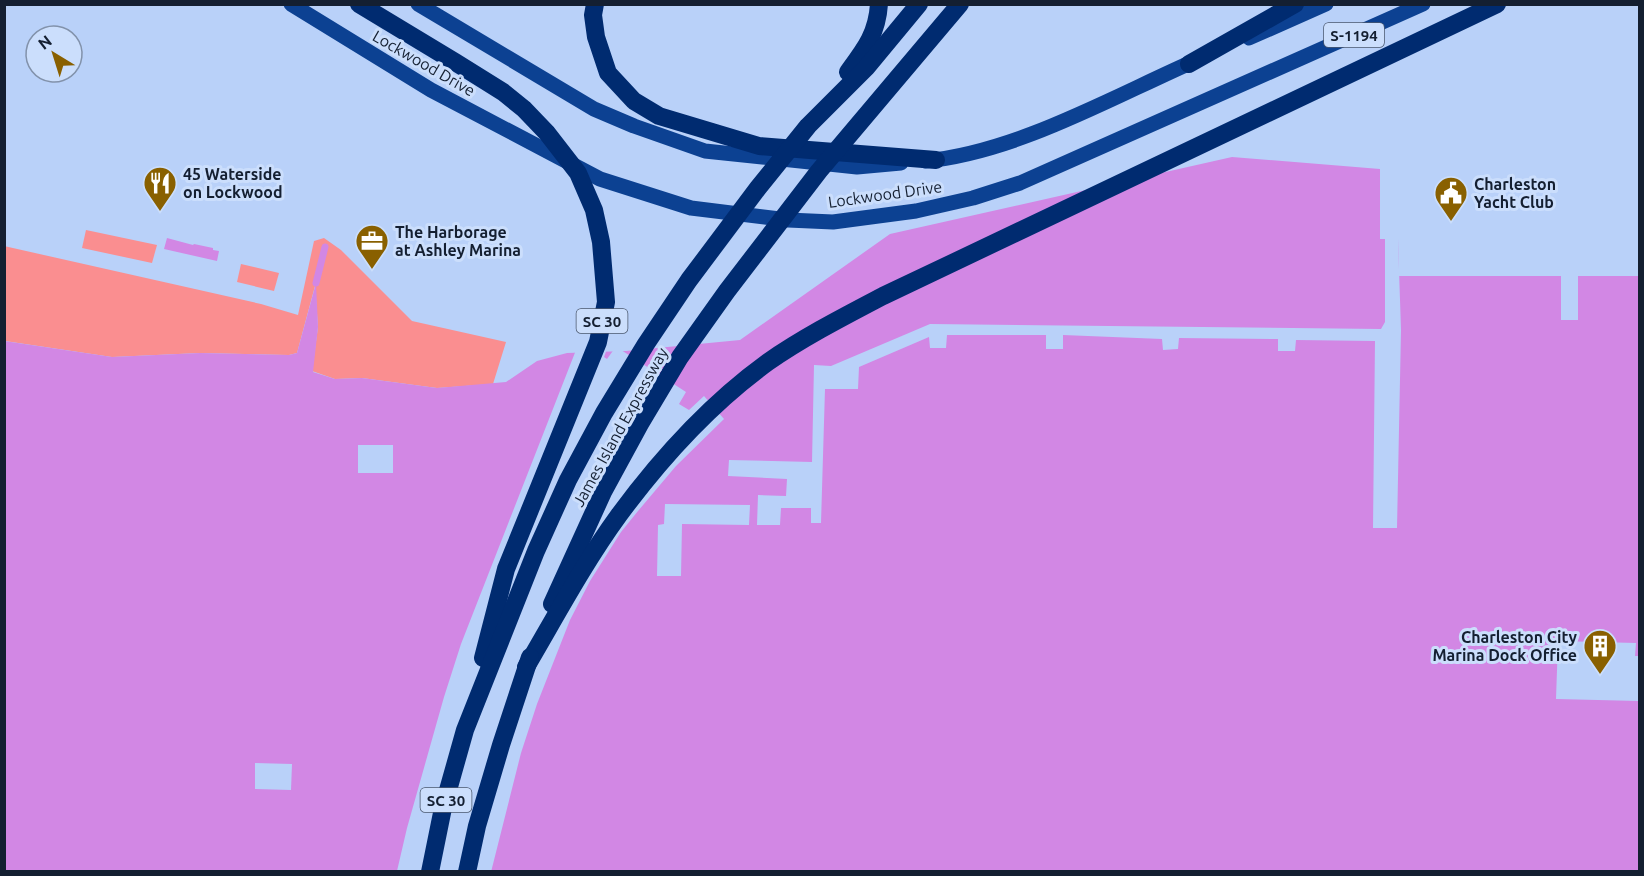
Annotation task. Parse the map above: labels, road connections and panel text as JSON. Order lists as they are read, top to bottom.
{
  "streets": {
    "highway": ["SC 30", "James Island Expressway"],
    "main road": ["S-1194", "Lockwood Drive"]
  },
  "crossings": [
    ["SC 30", "James Island Expressway"]
  ],
  "places": {
    "restaurant": ["45 Waterside on Lockwood"],
    "public building": ["Charleston Yacht Club"],
    "office": ["The Harborage at Ashley Marina"],
    "building": ["Charleston City Marina Dock Office"]
  },
  "north": "top left"
}
